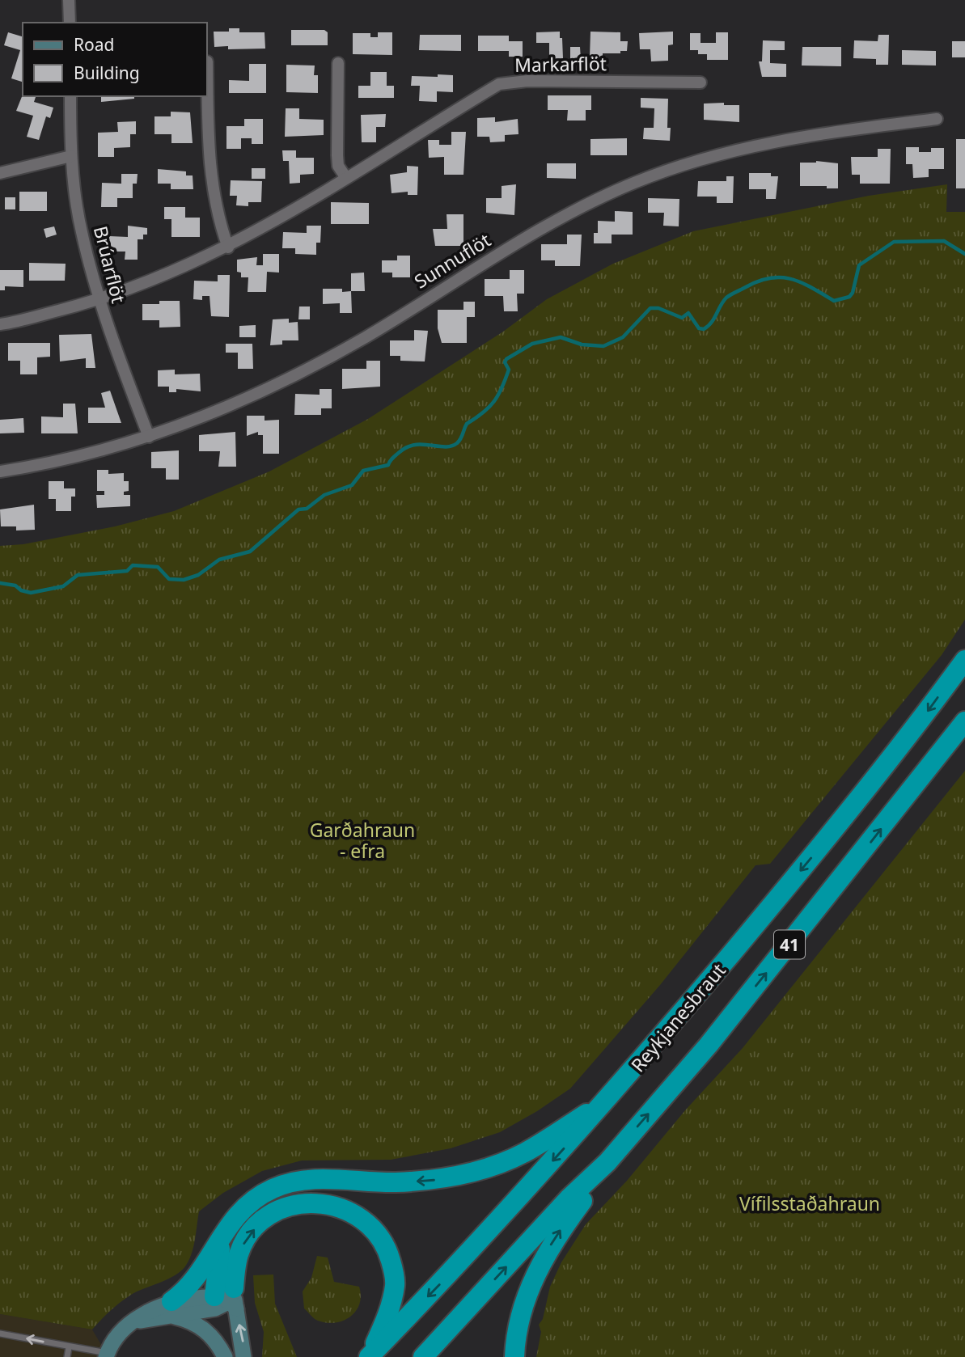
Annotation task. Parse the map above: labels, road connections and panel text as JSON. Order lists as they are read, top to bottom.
{
  "streets": {
    "highway": ["41", "Reykjanesbraut"],
    "street": ["Markarflöt", "Sunnuflöt", "Brúarflöt"]
  },
  "crossings": [
    ["Markarflöt", "Brúarflöt"],
    ["Sunnuflöt", "Brúarflöt"]
  ],
  "parks": ["Garðahraun - efra", "Vífilsstaðahraun"],
  "legend": ["Road", "Building"]
}
